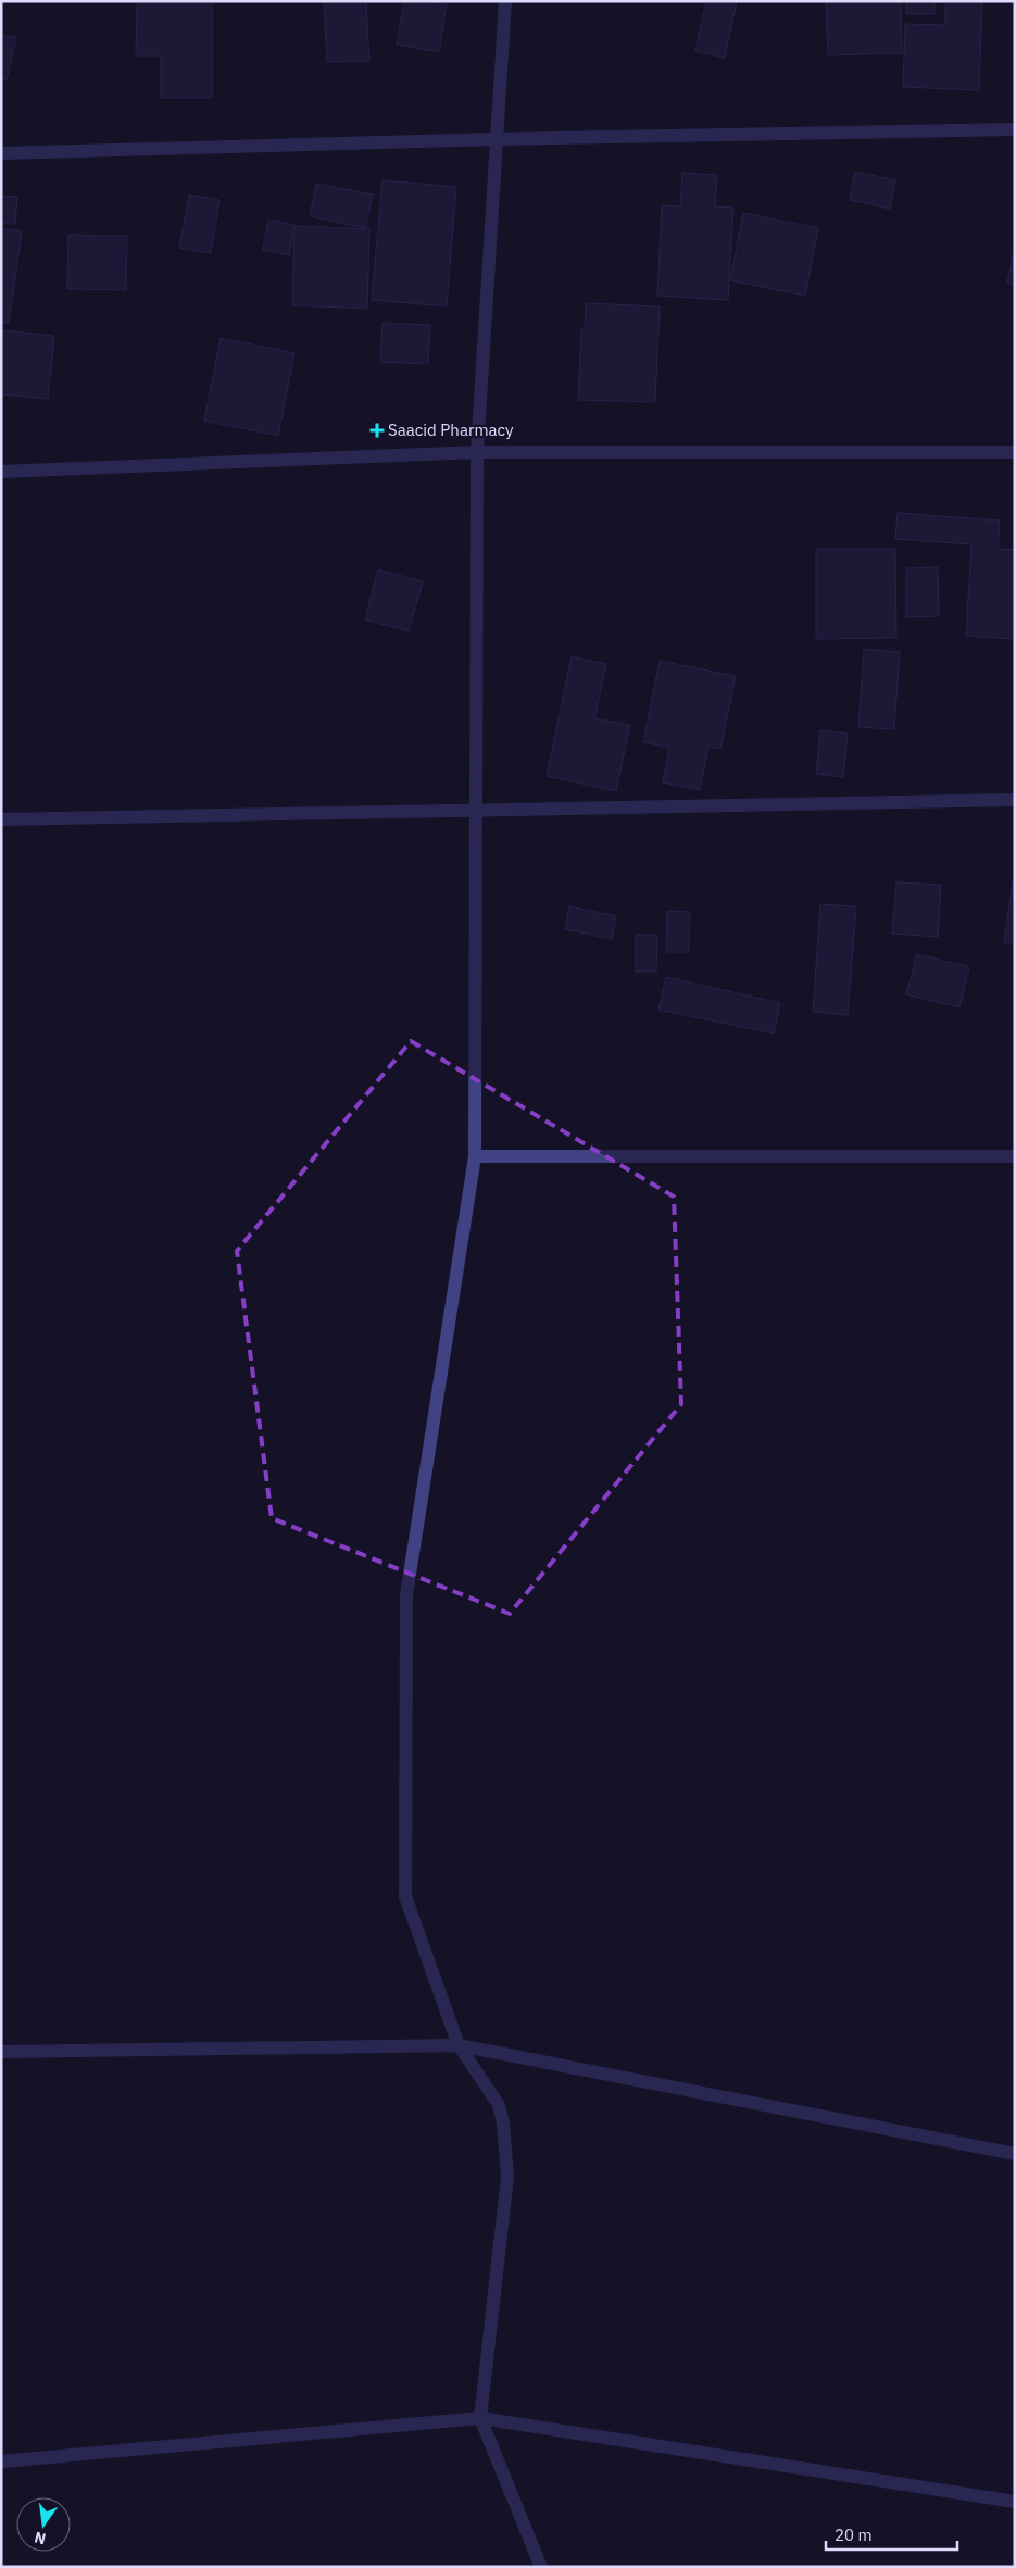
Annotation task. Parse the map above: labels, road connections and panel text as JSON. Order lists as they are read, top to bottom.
{
  "places": {
    "health": ["Saacid Pharmacy"]
  },
  "scale_bar": "20 m",
  "north": "bottom"
}
